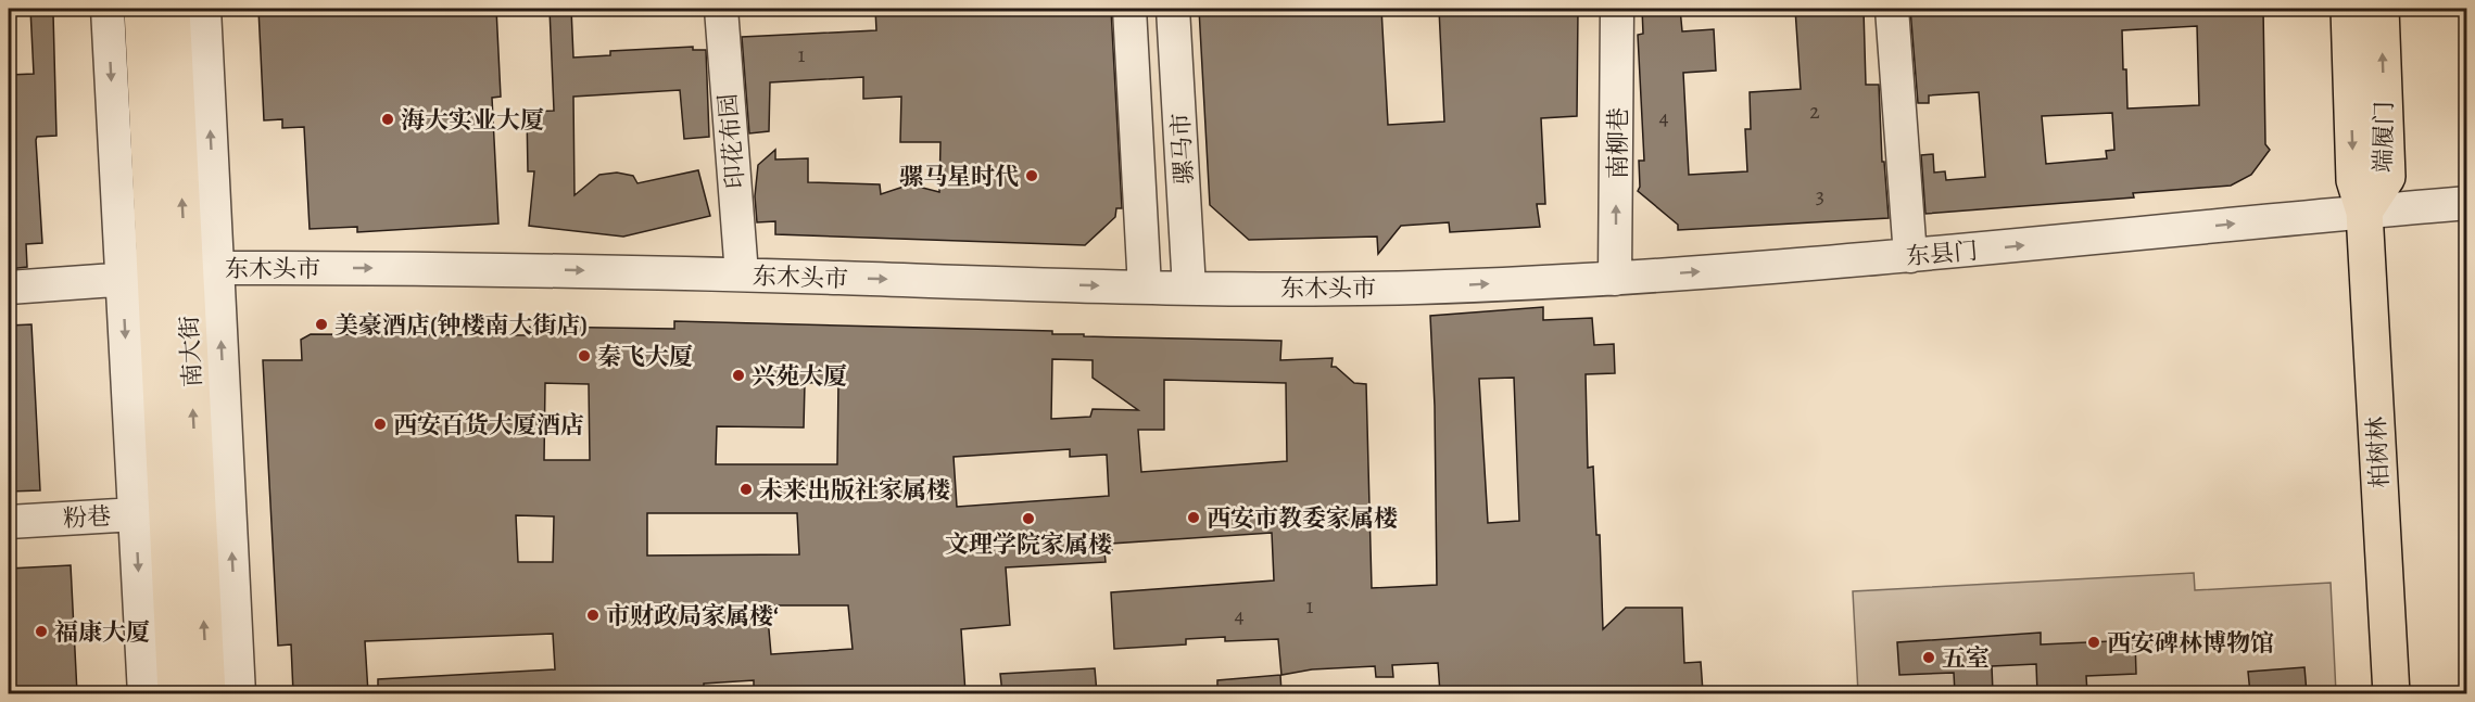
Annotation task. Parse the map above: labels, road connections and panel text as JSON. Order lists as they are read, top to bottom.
{
  "streets": {
    "main road": ["端履门", "南大街", "柏树林"],
    "street": [
      "印花布园",
      "南柳巷",
      "骡马市",
      "东县门",
      "东木头市",
      "粉巷"
    ]
  },
  "crossings": [
    ["端履门", "东县门"],
    ["端履门", "柏树林"],
    ["印花布园", "东木头市"],
    ["南柳巷", "东县门"],
    ["骡马市", "东木头市"],
    ["东县门", "东木头市"],
    ["东县门", "柏树林"],
    ["东木头市", "南大街"],
    ["南大街", "粉巷"]
  ],
  "one_way": ["东县门", "东木头市"],
  "places": [
    "海大实业大厦",
    "骡马星时代",
    "美豪酒店(钟楼南大街店)",
    "秦飞大厦",
    "兴苑大厦",
    "西安百货大厦酒店",
    "未来出版社家属楼",
    "西安市教委家属楼",
    "文理学院家属楼",
    "市财政局家属楼‘",
    "福康大厦",
    "西安碑林博物馆",
    "五室"
  ],
  "house_numbers": [
    "1",
    "2",
    "4",
    "3",
    "1",
    "4"
  ]
}
